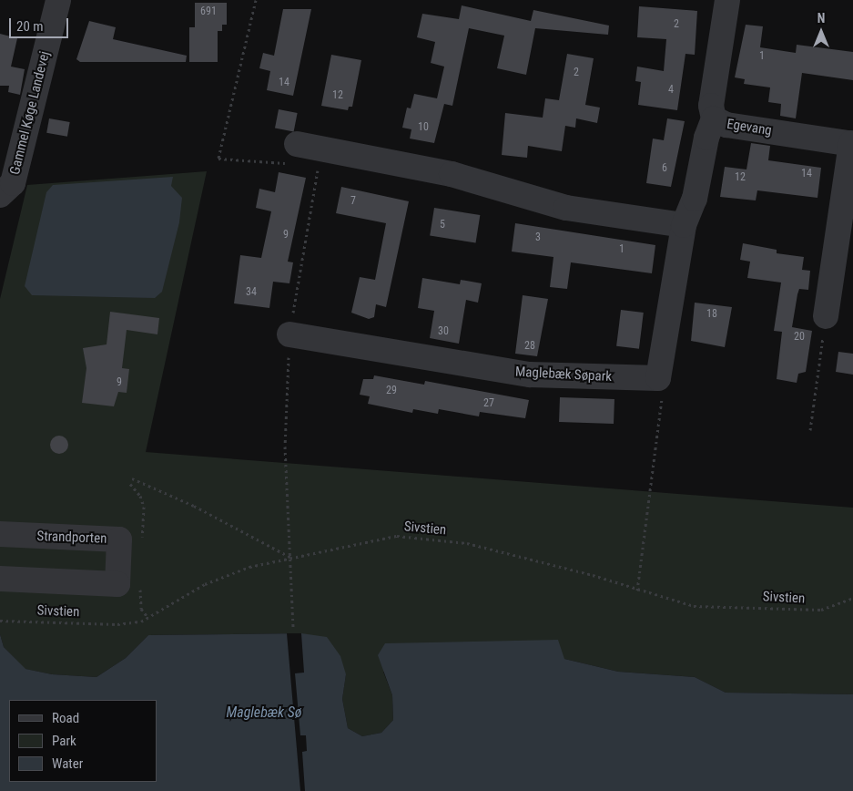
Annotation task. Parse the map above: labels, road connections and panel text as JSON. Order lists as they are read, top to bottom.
{
  "streets": {
    "street": [
      "Gammel Køge Landevej",
      "Egevang",
      "Maglebæk Søpark",
      "Strandporten"
    ],
    "path": ["Sivstien"]
  },
  "water": ["Maglebæk Sø"],
  "house_numbers": [
    "691",
    "2",
    "1",
    "2",
    "14",
    "4",
    "12",
    "10",
    "6",
    "14",
    "12",
    "7",
    "5",
    "9",
    "3",
    "1",
    "34",
    "18",
    "30",
    "20",
    "28",
    "9",
    "29",
    "27"
  ],
  "legend": ["Road", "Park", "Water"],
  "scale_bar": "20 m",
  "north": "top"
}
